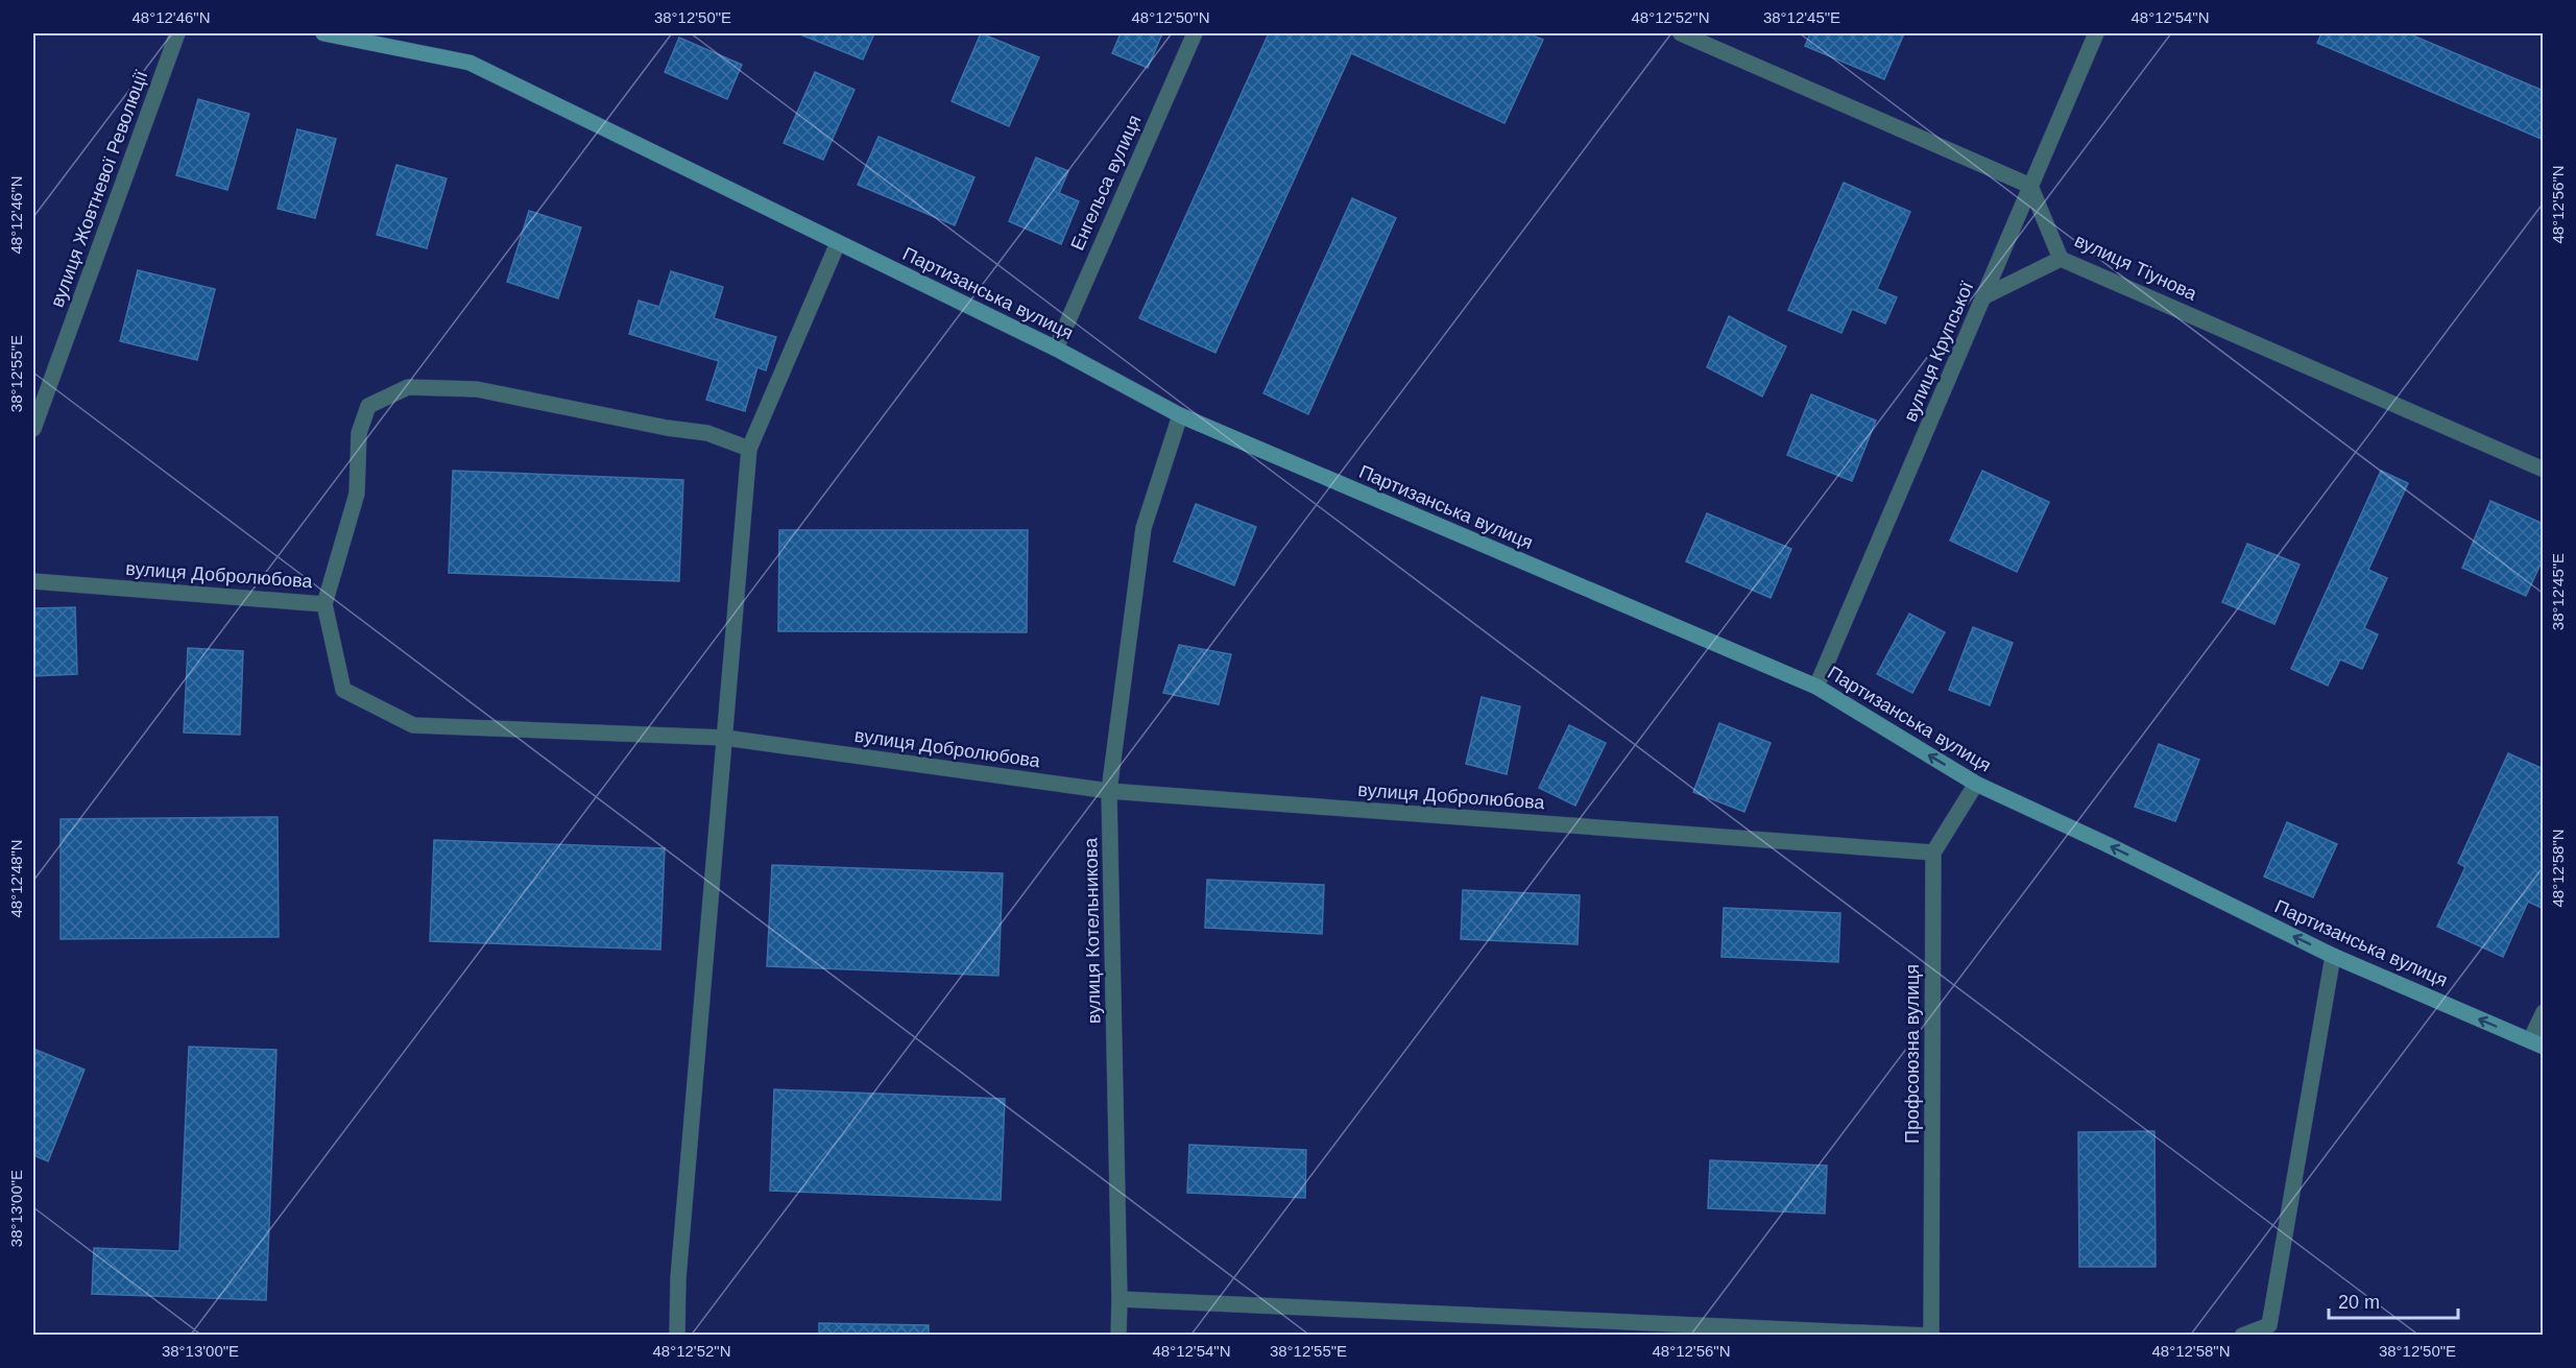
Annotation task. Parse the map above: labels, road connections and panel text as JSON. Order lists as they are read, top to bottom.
{
  "streets": {
    "street": [
      "Енгельса вулиця",
      "вулиця Жовтневої Революції",
      "вулиця Тіунова",
      "Партизанська вулиця",
      "вулиця Крупської",
      "вулиця Добролюбова",
      "вулиця Котельникова",
      "Профсоюзна вулиця"
    ]
  },
  "crossings": [
    ["Енгельса вулиця", "Партизанська вулиця"],
    ["вулиця Тіунова", "вулиця Крупської"],
    ["Партизанська вулиця", "вулиця Крупської"],
    ["Партизанська вулиця", "вулиця Котельникова"],
    ["вулиця Добролюбова", "вулиця Котельникова"],
    ["вулиця Добролюбова", "Профсоюзна вулиця"]
  ],
  "scale_bar": "20 m",
  "coordinates": [
    "48°12'46\"N",
    "38°12'50\"E",
    "48°12'50\"N",
    "48°12'52\"N",
    "38°12'45\"E",
    "48°12'54\"N",
    "48°12'56\"N",
    "38°12'55\"E",
    "48°12'58\"N",
    "48°12'48\"N",
    "38°13'00\"E"
  ]
}
